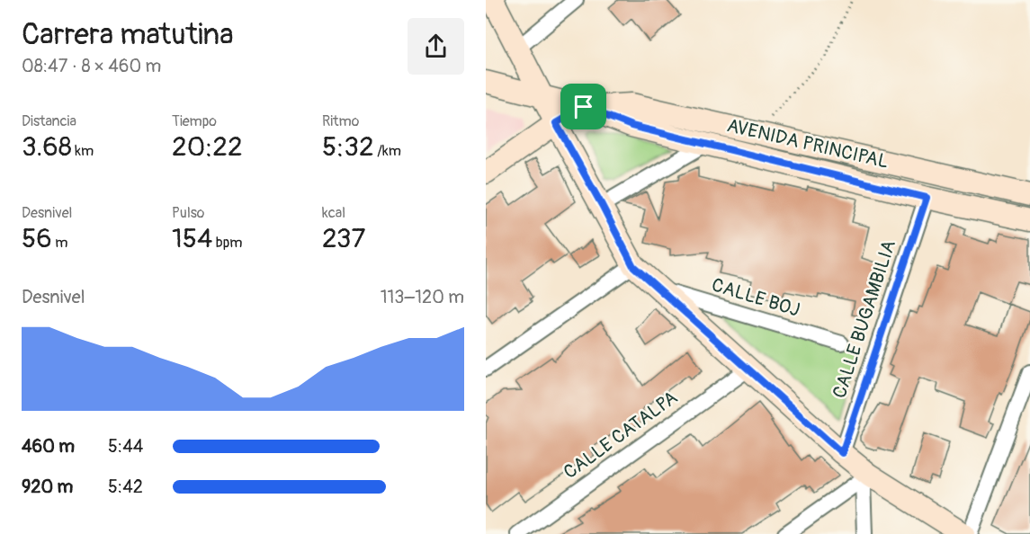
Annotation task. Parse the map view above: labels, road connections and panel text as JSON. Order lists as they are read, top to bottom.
{
  "streets": {
    "street": [
      "AVENIDA PRINCIPAL",
      "CALLE BOJ",
      "CALLE BUGAMBILIA",
      "CALLE CATALPA"
    ]
  },
  "crossings": [
    ["AVENIDA PRINCIPAL", "CALLE BUGAMBILIA"]
  ],
  "page": {
    "heading": ["Carrera matutina", "08:47 · 8 × 460 m"],
    "stats": [
      ["Distancia", "3.68 km"],
      ["Tiempo", "20:22"],
      ["Ritmo", "5:32 /km"],
      ["Desnivel", "56 m"],
      ["Pulso", "154 bpm"],
      ["kcal", "237"]
    ],
    "chart": ["Desnivel", "113–120 m"],
    "list": [
      {
        "name": "460 m",
        "note": "5:44"
      },
      {
        "name": "920 m",
        "note": "5:42"
      }
    ]
  }
}
